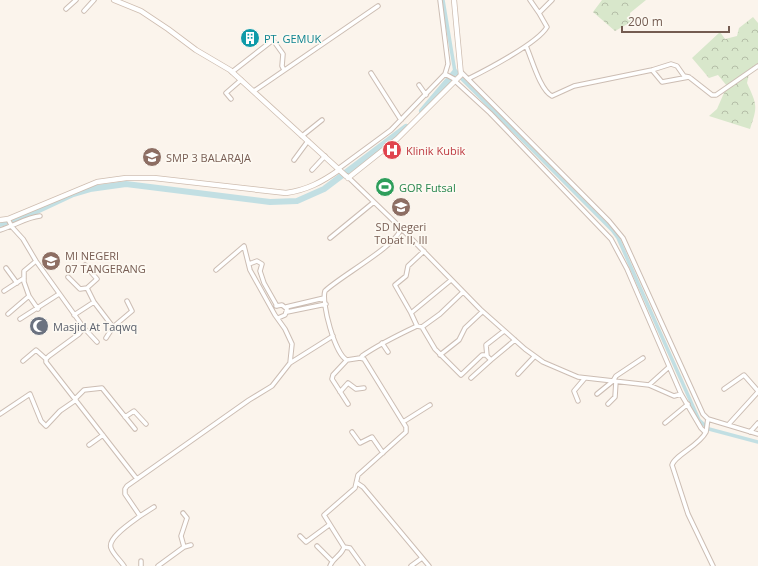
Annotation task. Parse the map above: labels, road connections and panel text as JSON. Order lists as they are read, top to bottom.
{
  "places": {
    "building": ["PT. GEMUK"],
    "hospital": ["Klinik Kubik"],
    "school or university": ["SMP 3 BALARAJA", "SD Negeri Tobat II, III", "MI NEGERI 07 TANGERANG"],
    "sports": ["GOR Futsal"],
    "mosque": ["Masjid At Taqwq"]
  },
  "scale_bar": "200 m"
}
